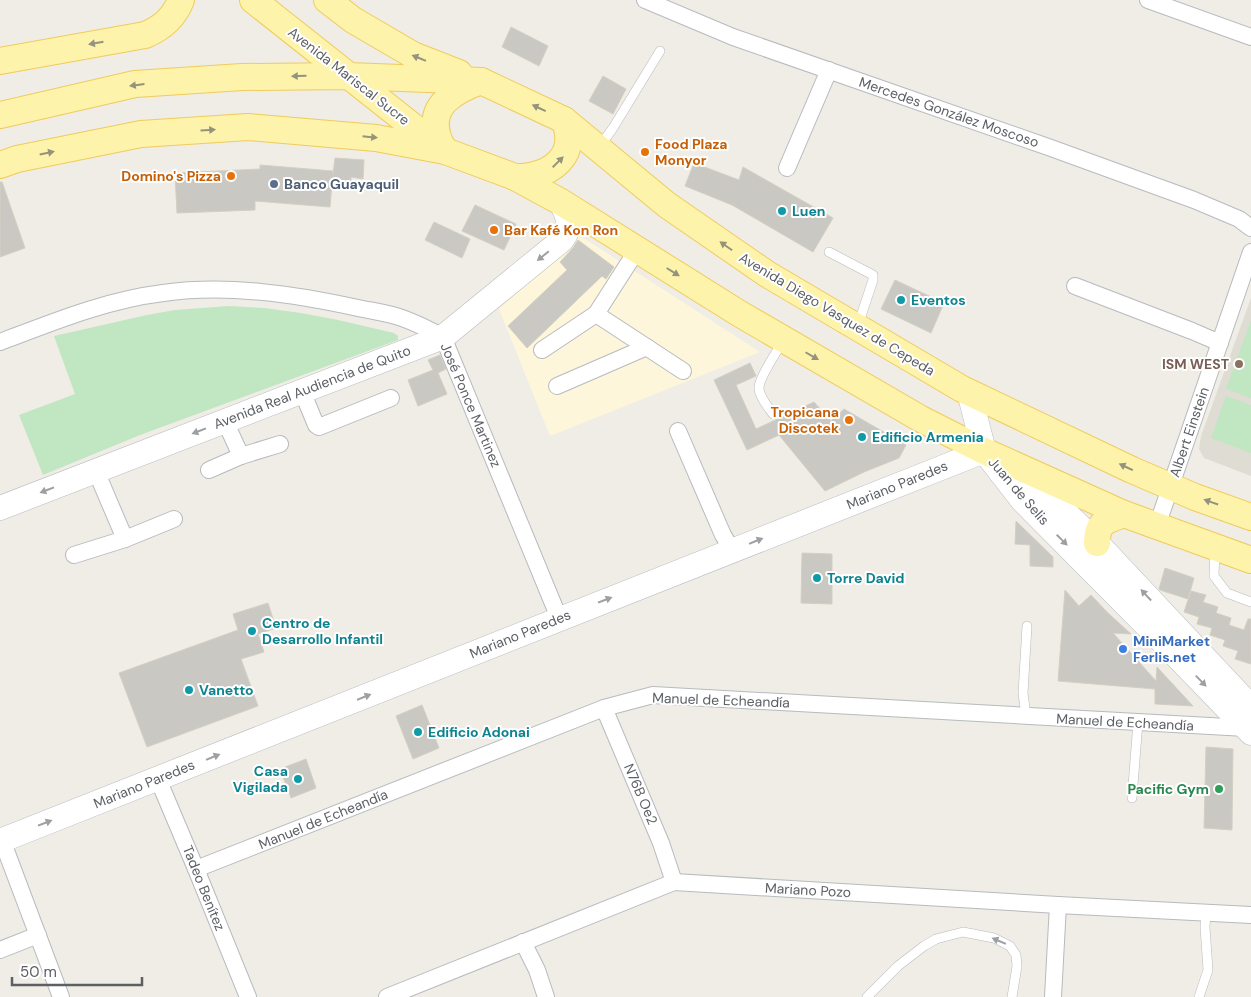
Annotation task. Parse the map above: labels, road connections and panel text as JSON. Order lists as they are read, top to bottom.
{
  "streets": {
    "main road": [
      "Avenida Mariscal Sucre",
      "Avenida Diego Vasquez de Cepeda",
      "Avenida Real Audiencia de Quito",
      "Mariano Paredes",
      "Juan de Selis"
    ],
    "street": [
      "Mercedes González Moscoso",
      "José Ponce Martinez",
      "Albert Einstein",
      "Manuel de Echeandía",
      "N76B Oe2",
      "Tadeo Benítez",
      "Mariano Pozo"
    ]
  },
  "crossings": [
    ["Avenida Mariscal Sucre", "Avenida Diego Vasquez de Cepeda"],
    ["Avenida Diego Vasquez de Cepeda", "Albert Einstein"],
    ["Avenida Real Audiencia de Quito", "José Ponce Martinez"],
    ["José Ponce Martinez", "Mariano Paredes"],
    ["Mariano Paredes", "Juan de Selis"],
    ["Mariano Paredes", "Tadeo Benítez"],
    ["Juan de Selis", "Manuel de Echeandía"],
    ["Manuel de Echeandía", "N76B Oe2"],
    ["Manuel de Echeandía", "Tadeo Benítez"],
    ["N76B Oe2", "Mariano Pozo"]
  ],
  "one_way": ["Avenida Real Audiencia de Quito", "Mariano Paredes"],
  "places": [
    "Food Plaza Monyor",
    "Domino's Pizza",
    "Banco Guayaquil",
    "Luen",
    "Bar Kafé Kon Ron",
    "Eventos",
    "ISM WEST",
    "Tropicana Discotek",
    "Edificio Armenia",
    "Torre David",
    "Centro de Desarrollo Infantil",
    "MiniMarket Ferlis.net",
    "Vanetto",
    "Edificio Adonai",
    "Casa Vigilada",
    "Pacific Gym"
  ],
  "scale_bar": "50 m"
}
